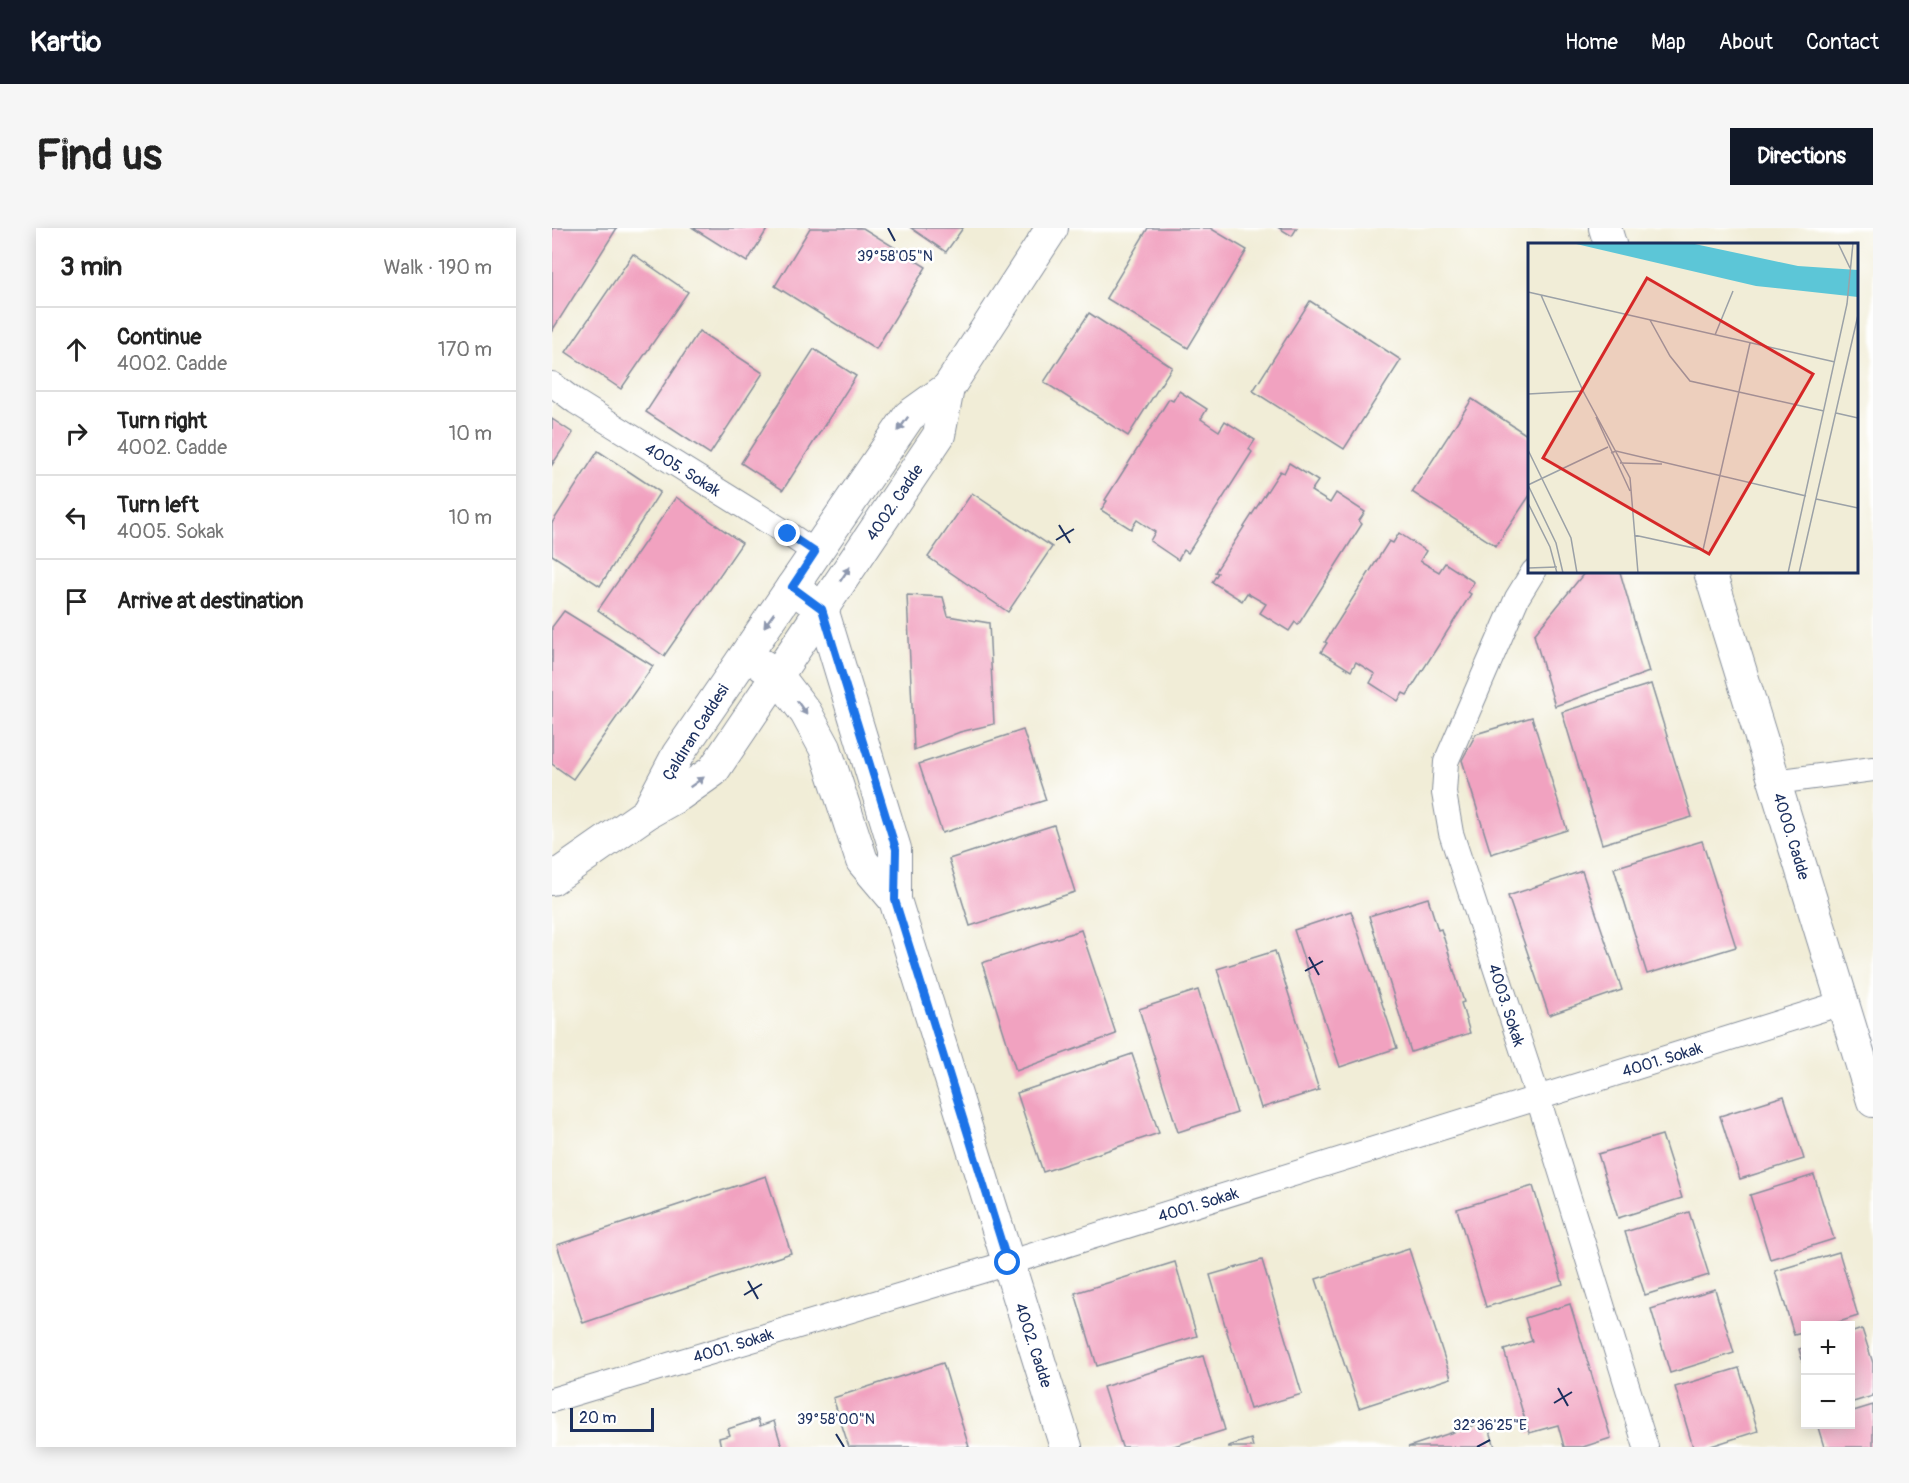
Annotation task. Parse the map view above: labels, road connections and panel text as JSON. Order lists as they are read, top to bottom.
{
  "streets": {
    "street": [
      "4005. Sokak",
      "4002. Cadde",
      "Çaldıran Caddesi",
      "4000. Cadde",
      "4003. Sokak",
      "4001. Sokak"
    ]
  },
  "crossings": [
    ["4005. Sokak", "4002. Cadde"],
    ["4002. Cadde", "Çaldıran Caddesi"],
    ["4002. Cadde", "4001. Sokak"],
    ["4000. Cadde", "4001. Sokak"],
    ["4003. Sokak", "4001. Sokak"]
  ],
  "scale_bar": "20 m",
  "page": {
    "header": "Kartio",
    "nav": [
      "Home",
      "Map",
      "About",
      "Contact"
    ],
    "buttons": "Directions",
    "title": "Find us",
    "heading": ["3 min", "Walk · 190 m"],
    "list": [
      ["Continue", "4002. Cadde", "170 m"],
      ["Turn right", "4002. Cadde", "10 m"],
      ["Turn left", "4005. Sokak", "10 m"],
      "Arrive at destination"
    ],
    "map_buttons": ["+", "−"],
    "scale": "20 m"
  },
  "coordinates": ["39°58'05\"N", "39°58'00\"N", "32°36'25\"E"]
}
